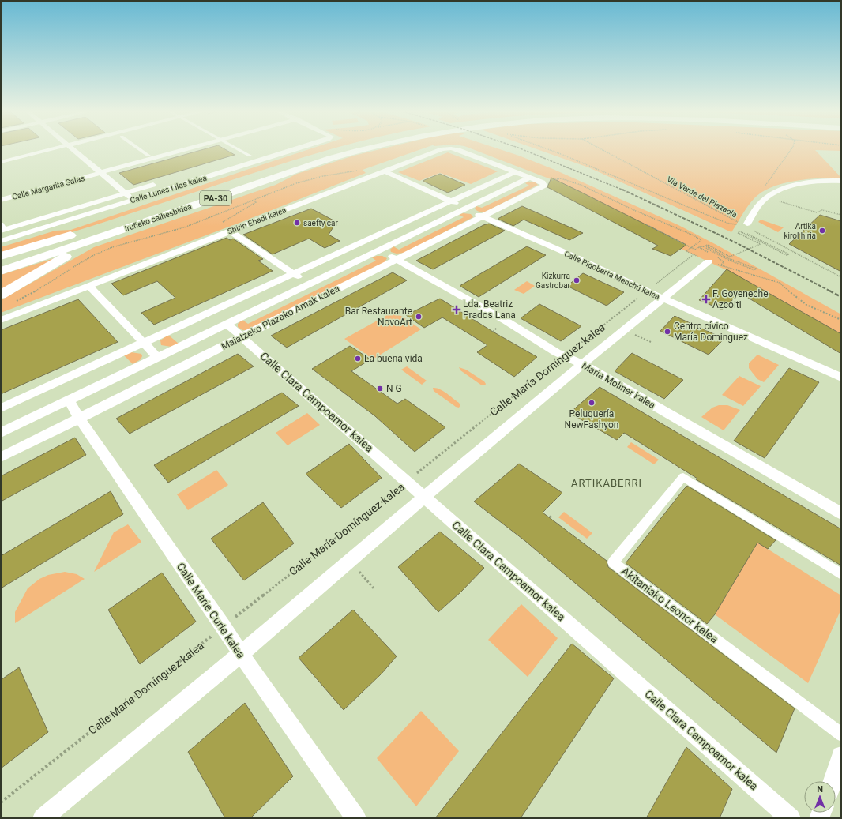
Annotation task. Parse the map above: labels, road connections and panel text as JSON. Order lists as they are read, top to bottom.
{
  "streets": {
    "highway": ["PA-30", "Iruñeko saihesbidea"],
    "street": [
      "Calle Margarita Salas",
      "Calle Lunes Lilas kalea",
      "Shirin Ebadi kalea",
      "Calle Rigoberta Menchú kalea",
      "Maiatzeko Plazako Amak kalea",
      "Calle María Domínguez kalea",
      "Maria Moliner kalea",
      "Calle Clara Campoamor kalea",
      "Akitaniako Leonor kalea",
      "Calle Marie Curie kalea"
    ],
    "path": ["Vía Verde del Plazaola"]
  },
  "crossings": [
    ["Shirin Ebadi kalea", "Calle Rigoberta Menchú kalea"],
    ["Shirin Ebadi kalea", "Maiatzeko Plazako Amak kalea"],
    ["Calle Rigoberta Menchú kalea", "Maiatzeko Plazako Amak kalea"],
    ["Calle Rigoberta Menchú kalea", "Calle María Domínguez kalea"],
    ["Maiatzeko Plazako Amak kalea", "Maria Moliner kalea"],
    ["Maiatzeko Plazako Amak kalea", "Calle Clara Campoamor kalea"],
    ["Maiatzeko Plazako Amak kalea", "Calle Marie Curie kalea"],
    ["Calle María Domínguez kalea", "Maria Moliner kalea"],
    ["Calle María Domínguez kalea", "Calle Clara Campoamor kalea"],
    ["Calle María Domínguez kalea", "Calle Marie Curie kalea"]
  ],
  "districts": ["ARTIKABERRI"],
  "places": {
    "other": [
      "saefty car",
      "Artika kirol hiria",
      "Kizkurra Gastrobar",
      "Bar Restaurante NovoArt",
      "Centro cívico María Dominguez",
      "La buena vida",
      "N G",
      "Peluquería NewFashyon"
    ],
    "health": ["F. Goyeneche Azcoiti", "Lda. Beatriz Prados Lana"]
  },
  "north": "top"
}
